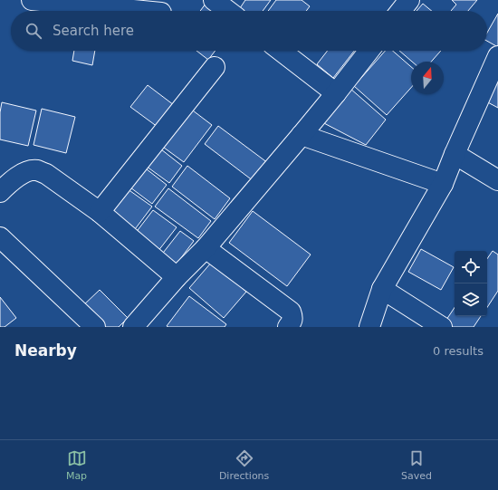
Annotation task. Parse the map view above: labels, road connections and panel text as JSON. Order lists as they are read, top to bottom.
{
  "north": "top",
  "page": {
    "search": "Search here",
    "heading": ["Nearby", "0 results"],
    "nav": ["Map", "Directions", "Saved"]
  }
}
